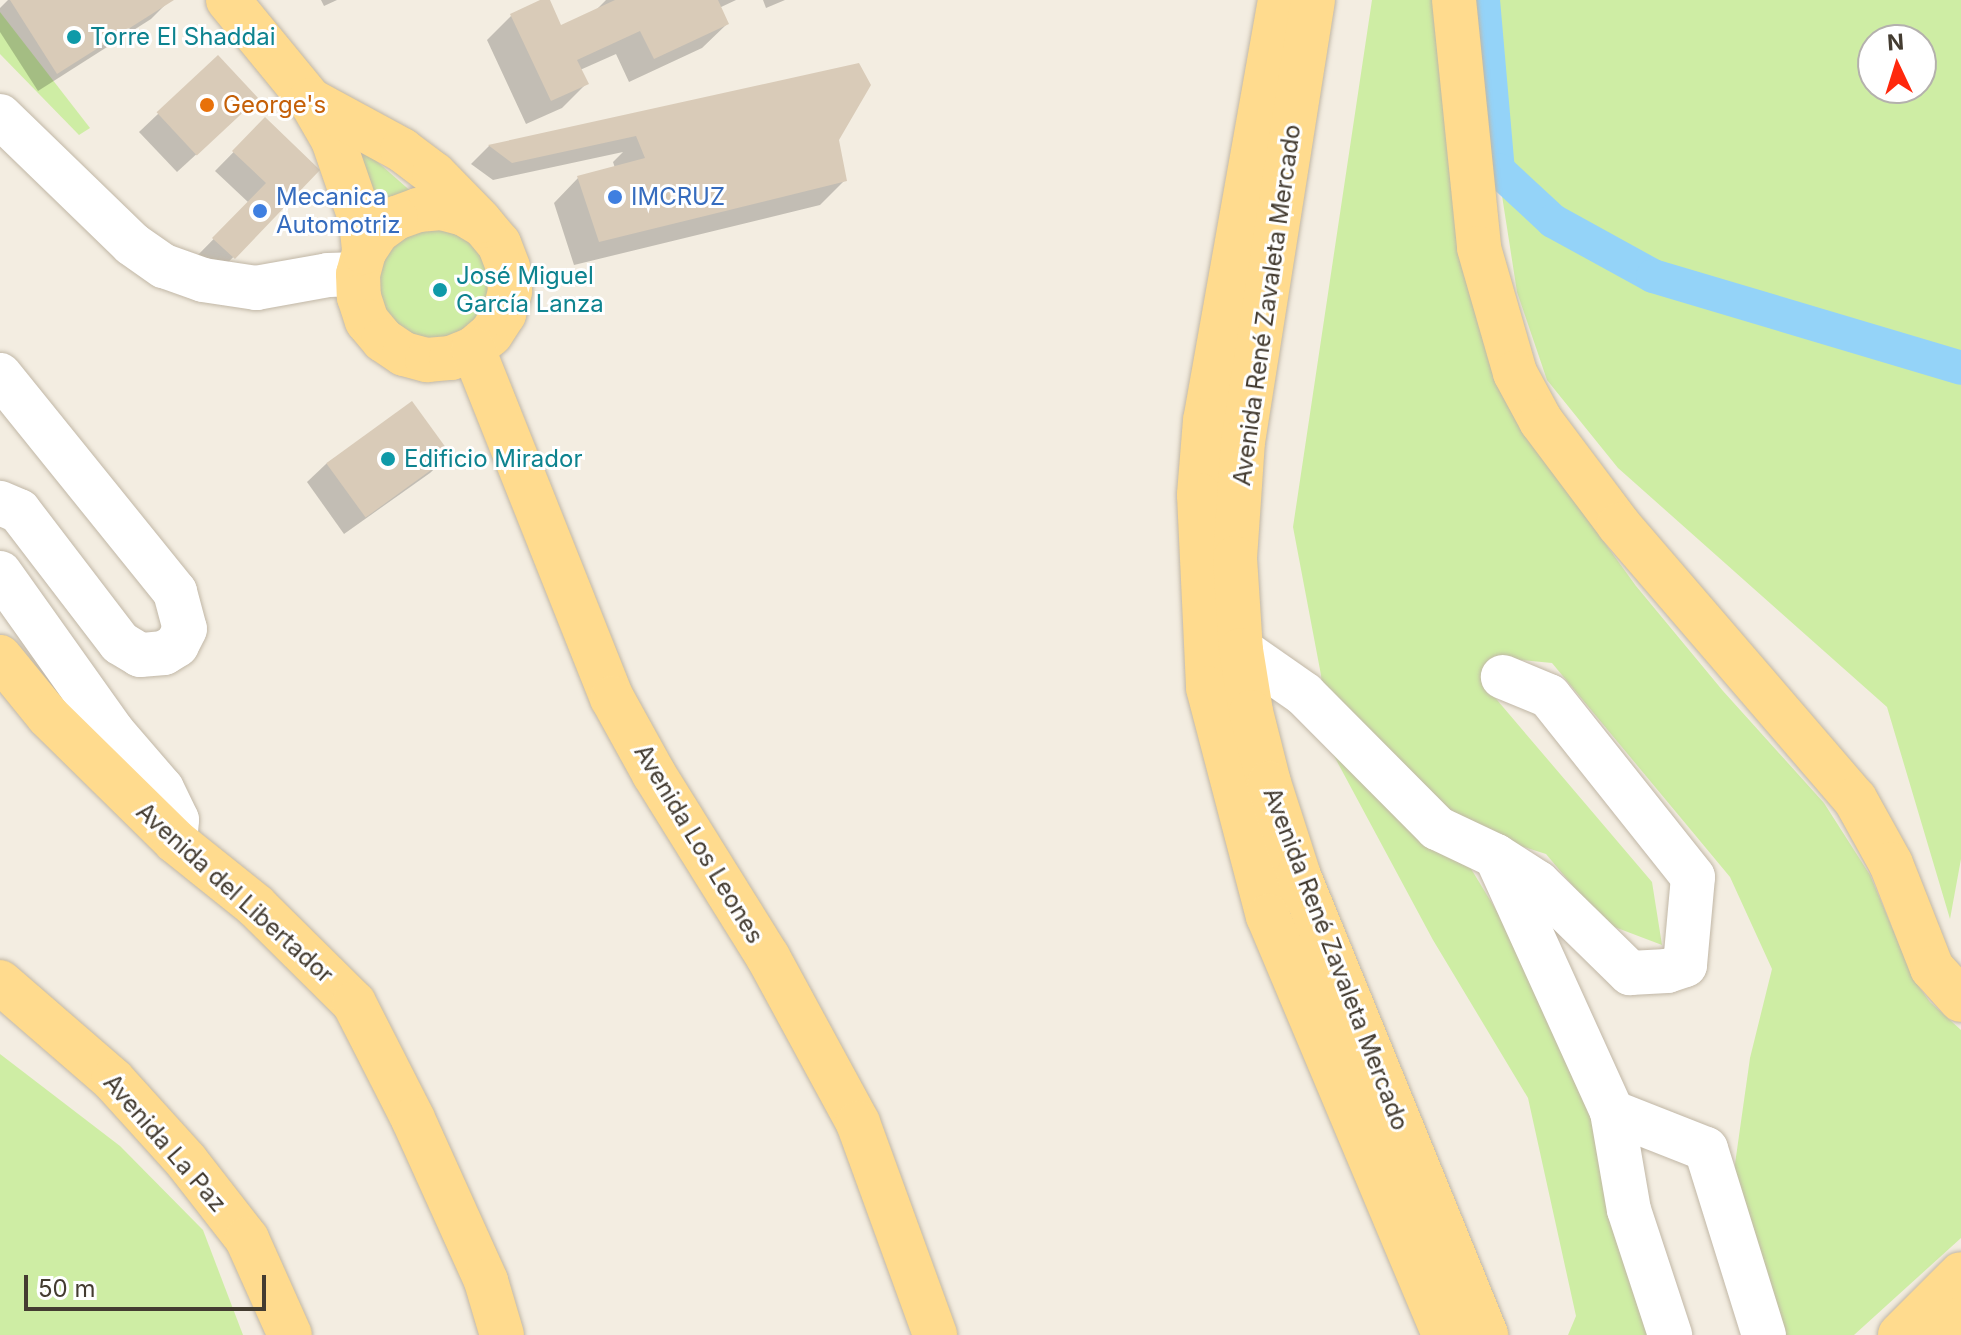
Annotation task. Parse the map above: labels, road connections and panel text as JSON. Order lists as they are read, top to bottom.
{
  "streets": {
    "main road": [
      "Avenida René Zavaleta Mercado",
      "Avenida Los Leones",
      "Avenida del Libertador",
      "Avenida La Paz"
    ]
  },
  "places": [
    "Torre El Shaddai",
    "George's",
    "IMCRUZ",
    "Mecanica Automotriz",
    "José Miguel García Lanza",
    "Edificio Mirador"
  ],
  "scale_bar": "50 m",
  "north": "top"
}
